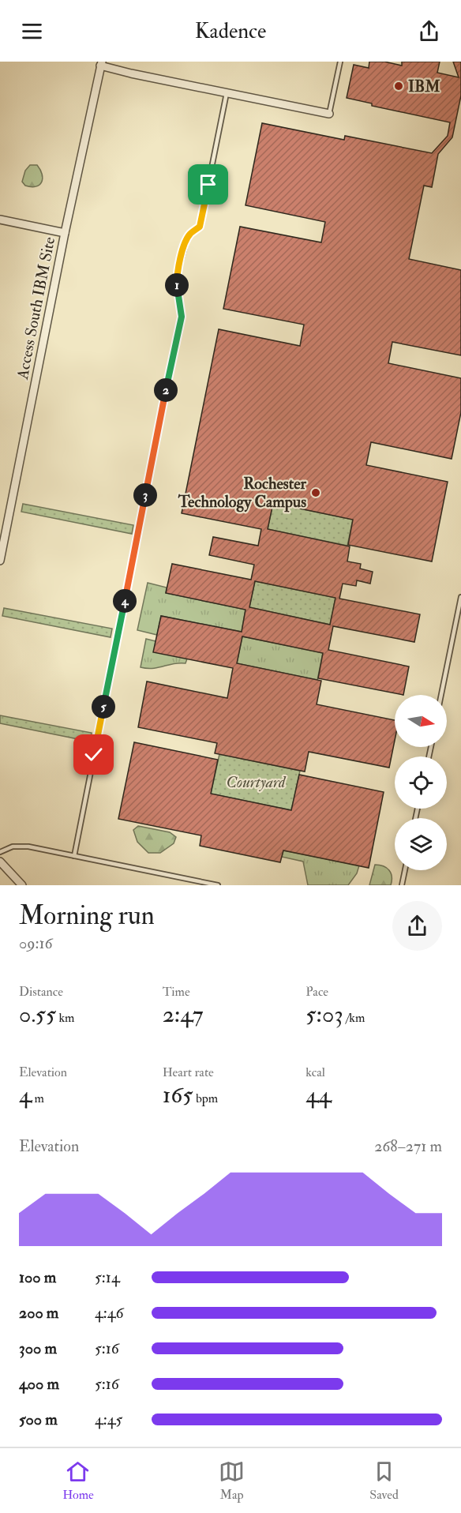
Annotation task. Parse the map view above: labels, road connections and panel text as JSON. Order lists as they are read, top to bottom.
{
  "streets": {
    "street": ["Access South IBM Site"]
  },
  "parks": ["Courtyard"],
  "places": ["IBM", "Rochester Technology Campus"],
  "north": "right",
  "page": {
    "header": "Kadence",
    "pins": [
      "1",
      "2",
      "3",
      "4",
      "5"
    ],
    "heading": ["Morning run", "09:16"],
    "stats": [
      ["Distance", "0.55 km"],
      ["Time", "2:47"],
      ["Pace", "5:03 /km"],
      ["Elevation", "4 m"],
      ["Heart rate", "165 bpm"],
      ["kcal", "44"]
    ],
    "chart": ["Elevation", "268–271 m"],
    "list": [
      {
        "name": "100 m",
        "note": "5:14"
      },
      {
        "name": "200 m",
        "note": "4:46"
      },
      {
        "name": "300 m",
        "note": "5:16"
      },
      {
        "name": "400 m",
        "note": "5:16"
      },
      {
        "name": "500 m",
        "note": "4:45"
      }
    ],
    "tabs": ["Home", "Map", "Saved"]
  }
}
